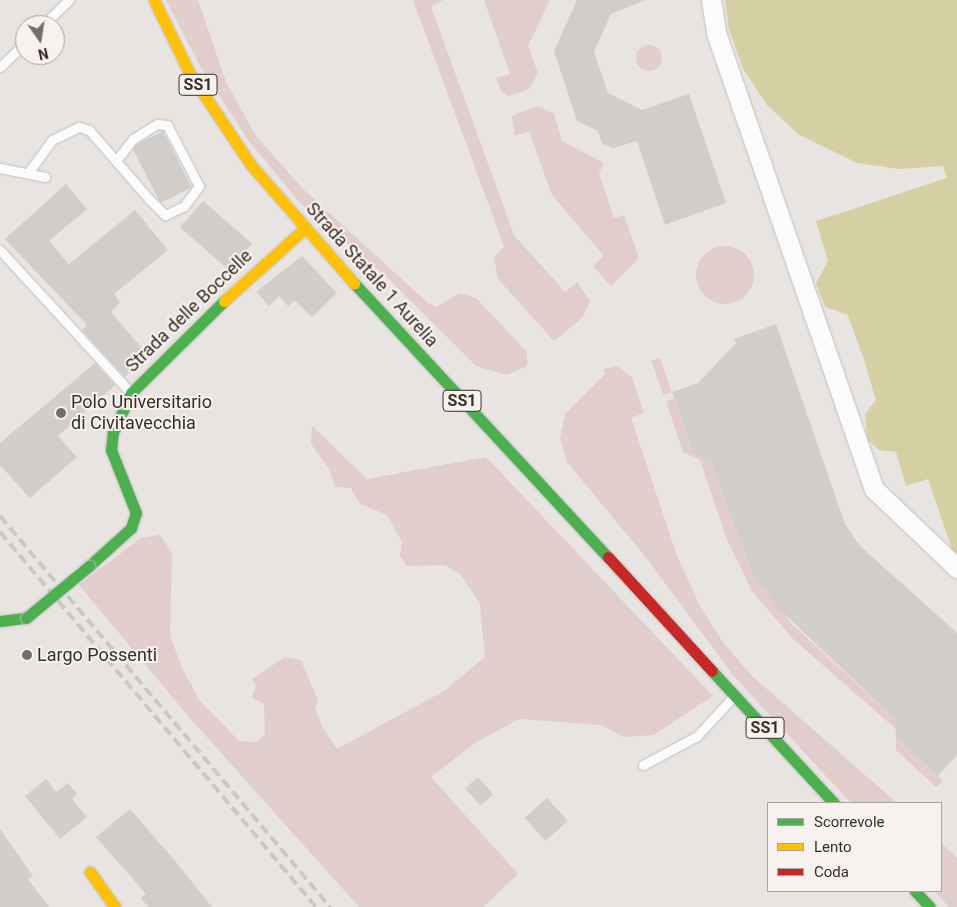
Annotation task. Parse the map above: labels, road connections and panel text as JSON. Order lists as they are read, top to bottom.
{
  "streets": {
    "main road": ["SS1", "Strada Statale 1 Aurelia", "Strada delle Boccelle"]
  },
  "crossings": [
    ["SS1", "Strada Statale 1 Aurelia"],
    ["Strada Statale 1 Aurelia", "Strada delle Boccelle"]
  ],
  "places": ["Polo Universitario di Civitavecchia", "Largo Possenti"],
  "legend": ["Scorrevole", "Lento", "Coda"],
  "north": "bottom"
}
